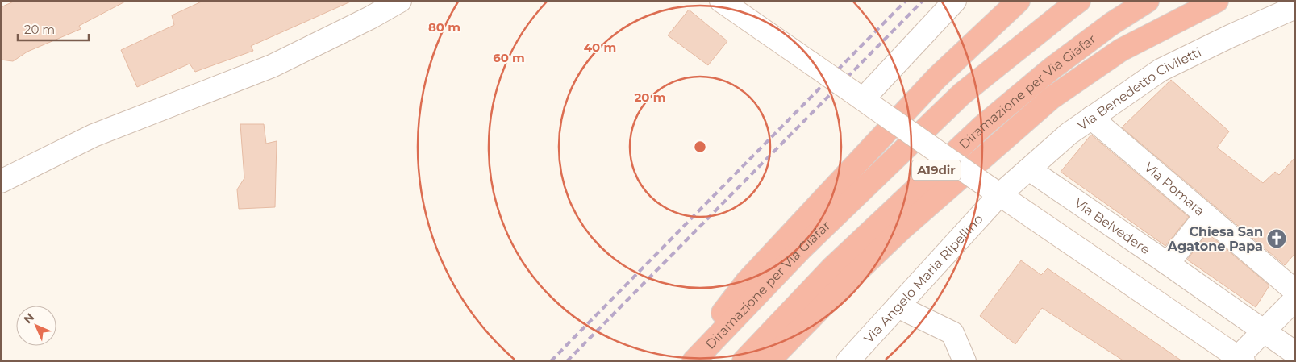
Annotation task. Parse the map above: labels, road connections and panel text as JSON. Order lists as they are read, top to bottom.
{
  "streets": {
    "highway": ["Diramazione per Via Giafar", "A19dir"],
    "street": [
      "Via Benedetto Civiletti",
      "Via Pomara",
      "Via Belvedere",
      "Via Angelo Maria Ripellino"
    ]
  },
  "crossings": [
    ["Via Benedetto Civiletti", "Via Pomara"],
    ["Via Benedetto Civiletti", "Via Belvedere"],
    ["Via Benedetto Civiletti", "Via Angelo Maria Ripellino"]
  ],
  "places": {
    "church": ["Chiesa San Agatone Papa"]
  },
  "scale_bar": "20 m",
  "north": "top left",
  "rings": [
    "80 m",
    "40 m",
    "60 m",
    "20 m"
  ]
}
